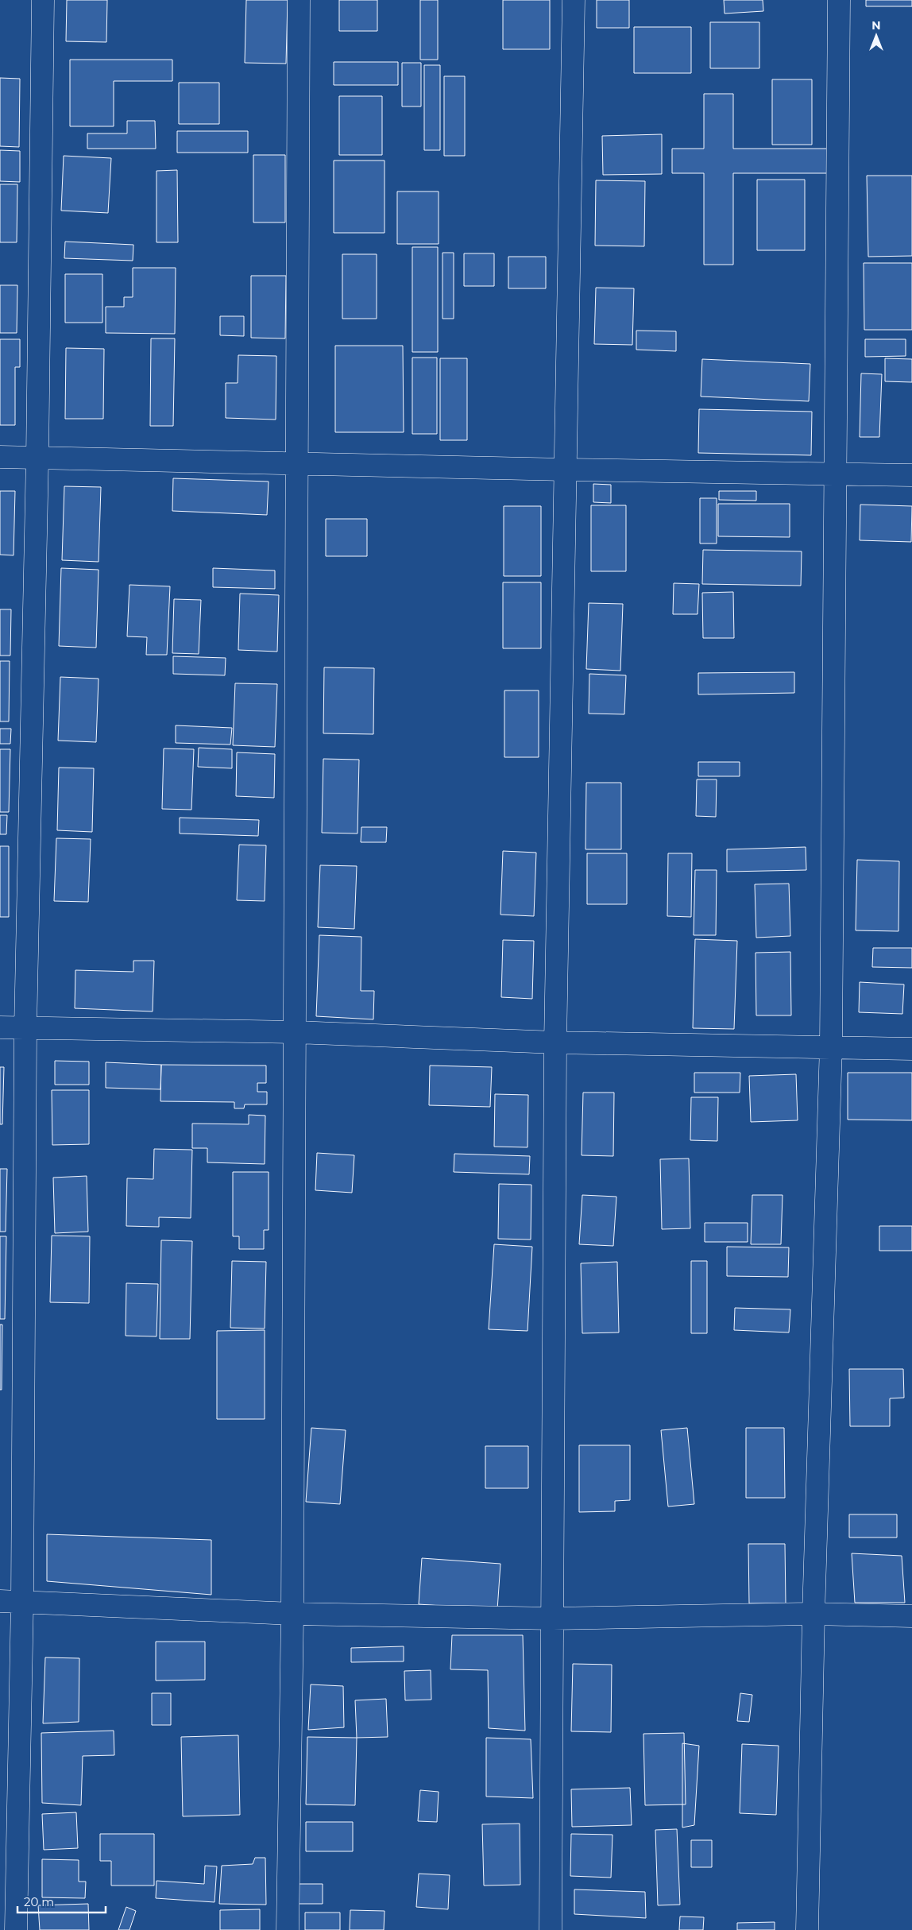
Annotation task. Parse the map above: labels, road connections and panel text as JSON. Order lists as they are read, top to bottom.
{
  "scale_bar": "20 m",
  "north": "top"
}
